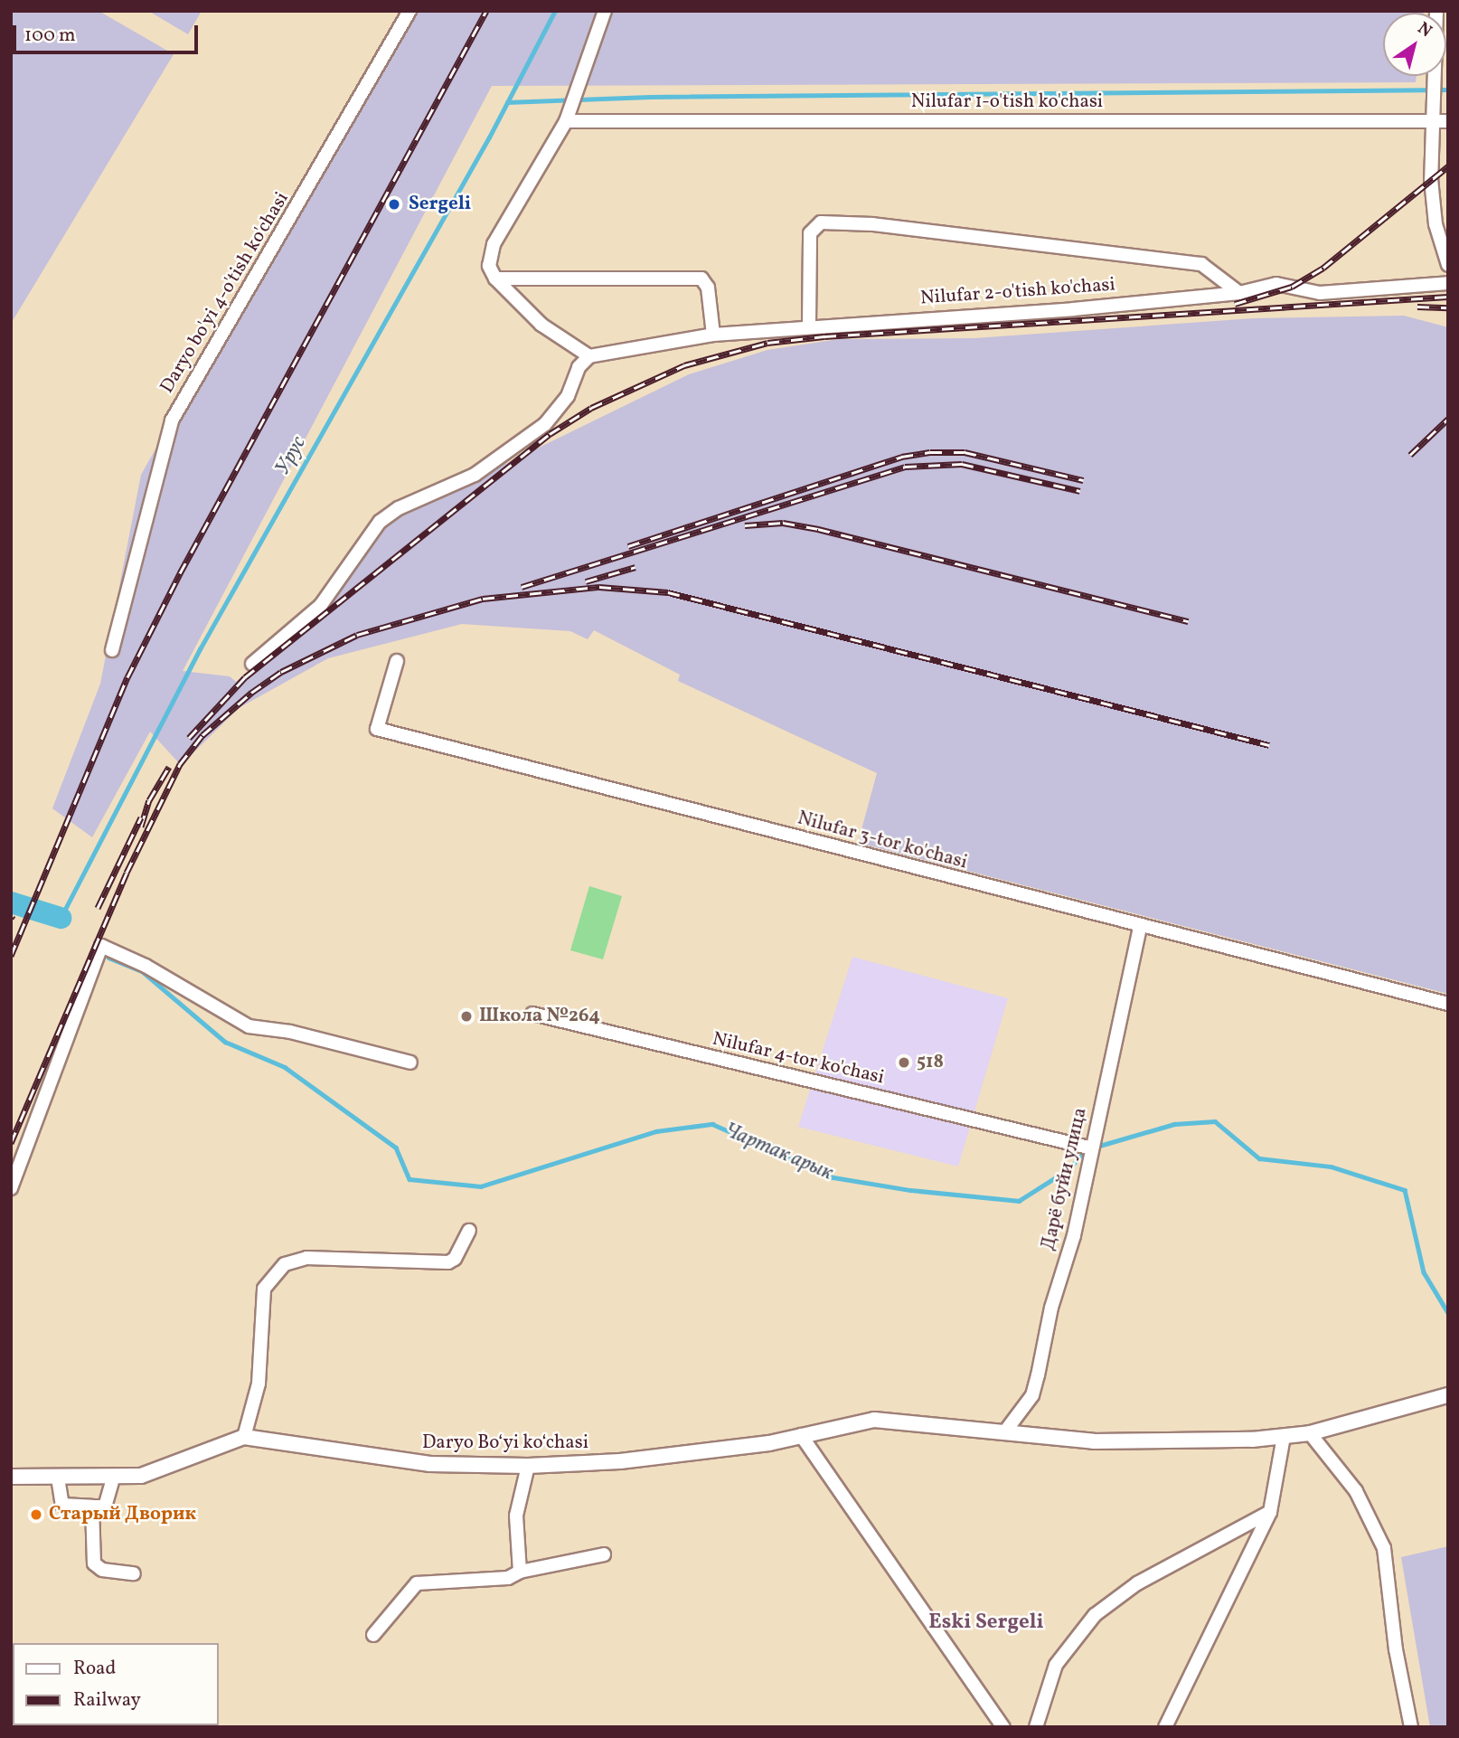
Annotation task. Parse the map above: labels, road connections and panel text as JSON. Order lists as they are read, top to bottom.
{
  "streets": {
    "street": [
      "Nilufar 1-o'tish ko'chasi",
      "Nilufar 2-o'tish ko'chasi",
      "Daryo bo'yi 4-o'tish ko'chasi",
      "Nilufar 3-tor ko'chasi",
      "Nilufar 4-tor ko'chasi",
      "Дарё буйи улица",
      "Daryo Boʻyi koʻchasi"
    ]
  },
  "crossings": [
    ["Nilufar 3-tor ko'chasi", "Дарё буйи улица"],
    ["Nilufar 4-tor ko'chasi", "Дарё буйи улица"],
    ["Дарё буйи улица", "Daryo Boʻyi koʻchasi"]
  ],
  "districts": ["Eski Sergeli"],
  "water": ["Урус", "Чартак арык"],
  "places": [
    "Sergeli",
    "Школа №264",
    "518",
    "Старый Дворик"
  ],
  "legend": ["Road", "Railway"],
  "scale_bar": "100 m",
  "north": "top right"
}
